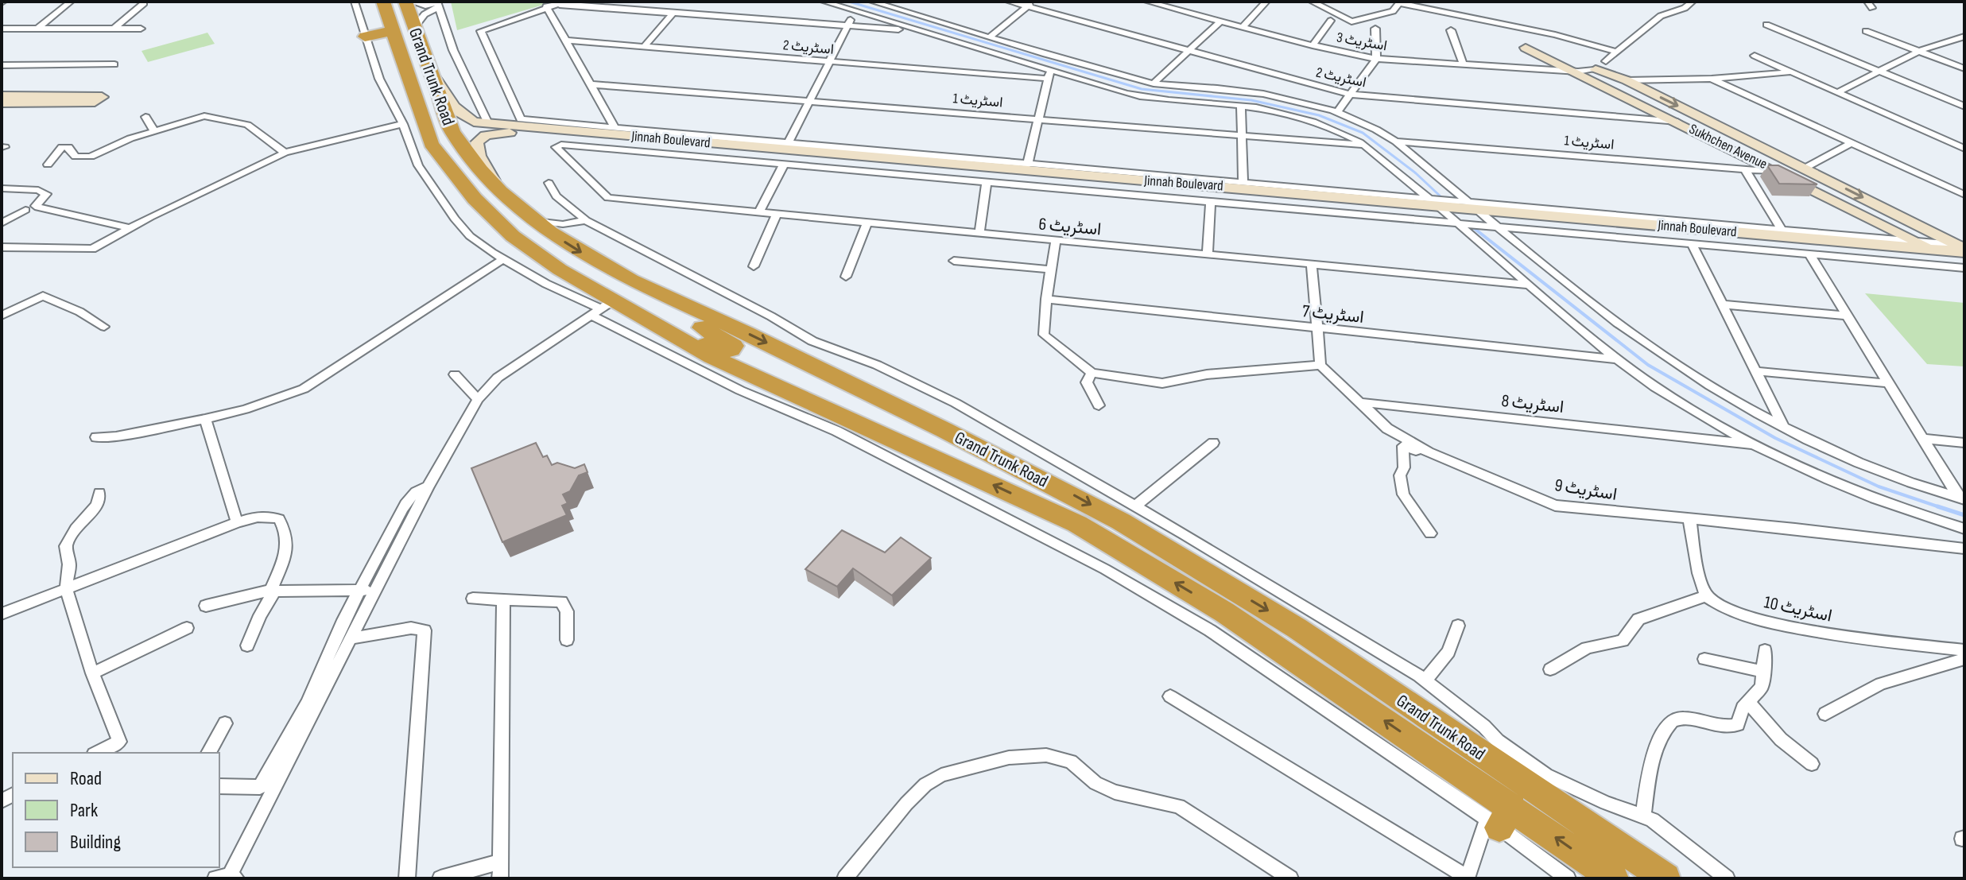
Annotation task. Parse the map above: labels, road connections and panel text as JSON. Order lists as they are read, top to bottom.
{
  "streets": {
    "highway": ["Grand Trunk Road"],
    "street": [
      "اسٹریٹ 3",
      "اسٹریٹ 2",
      "اسٹریٹ 1",
      "Jinnah Boulevard",
      "Sukhchen Avenue",
      "اسٹریٹ 6",
      "اسٹریٹ 7",
      "اسٹریٹ 8",
      "اسٹریٹ 9",
      "اسٹریٹ 10"
    ]
  },
  "crossings": [
    ["اسٹریٹ 3", "Sukhchen Avenue"],
    ["اسٹریٹ 2", "Sukhchen Avenue"],
    ["Grand Trunk Road", "Jinnah Boulevard"],
    ["اسٹریٹ 1", "Sukhchen Avenue"],
    ["Jinnah Boulevard", "Sukhchen Avenue"],
    ["Jinnah Boulevard", "اسٹریٹ 6"],
    ["اسٹریٹ 8", "اسٹریٹ 9"]
  ],
  "legend": ["Road", "Park", "Building"]
}
